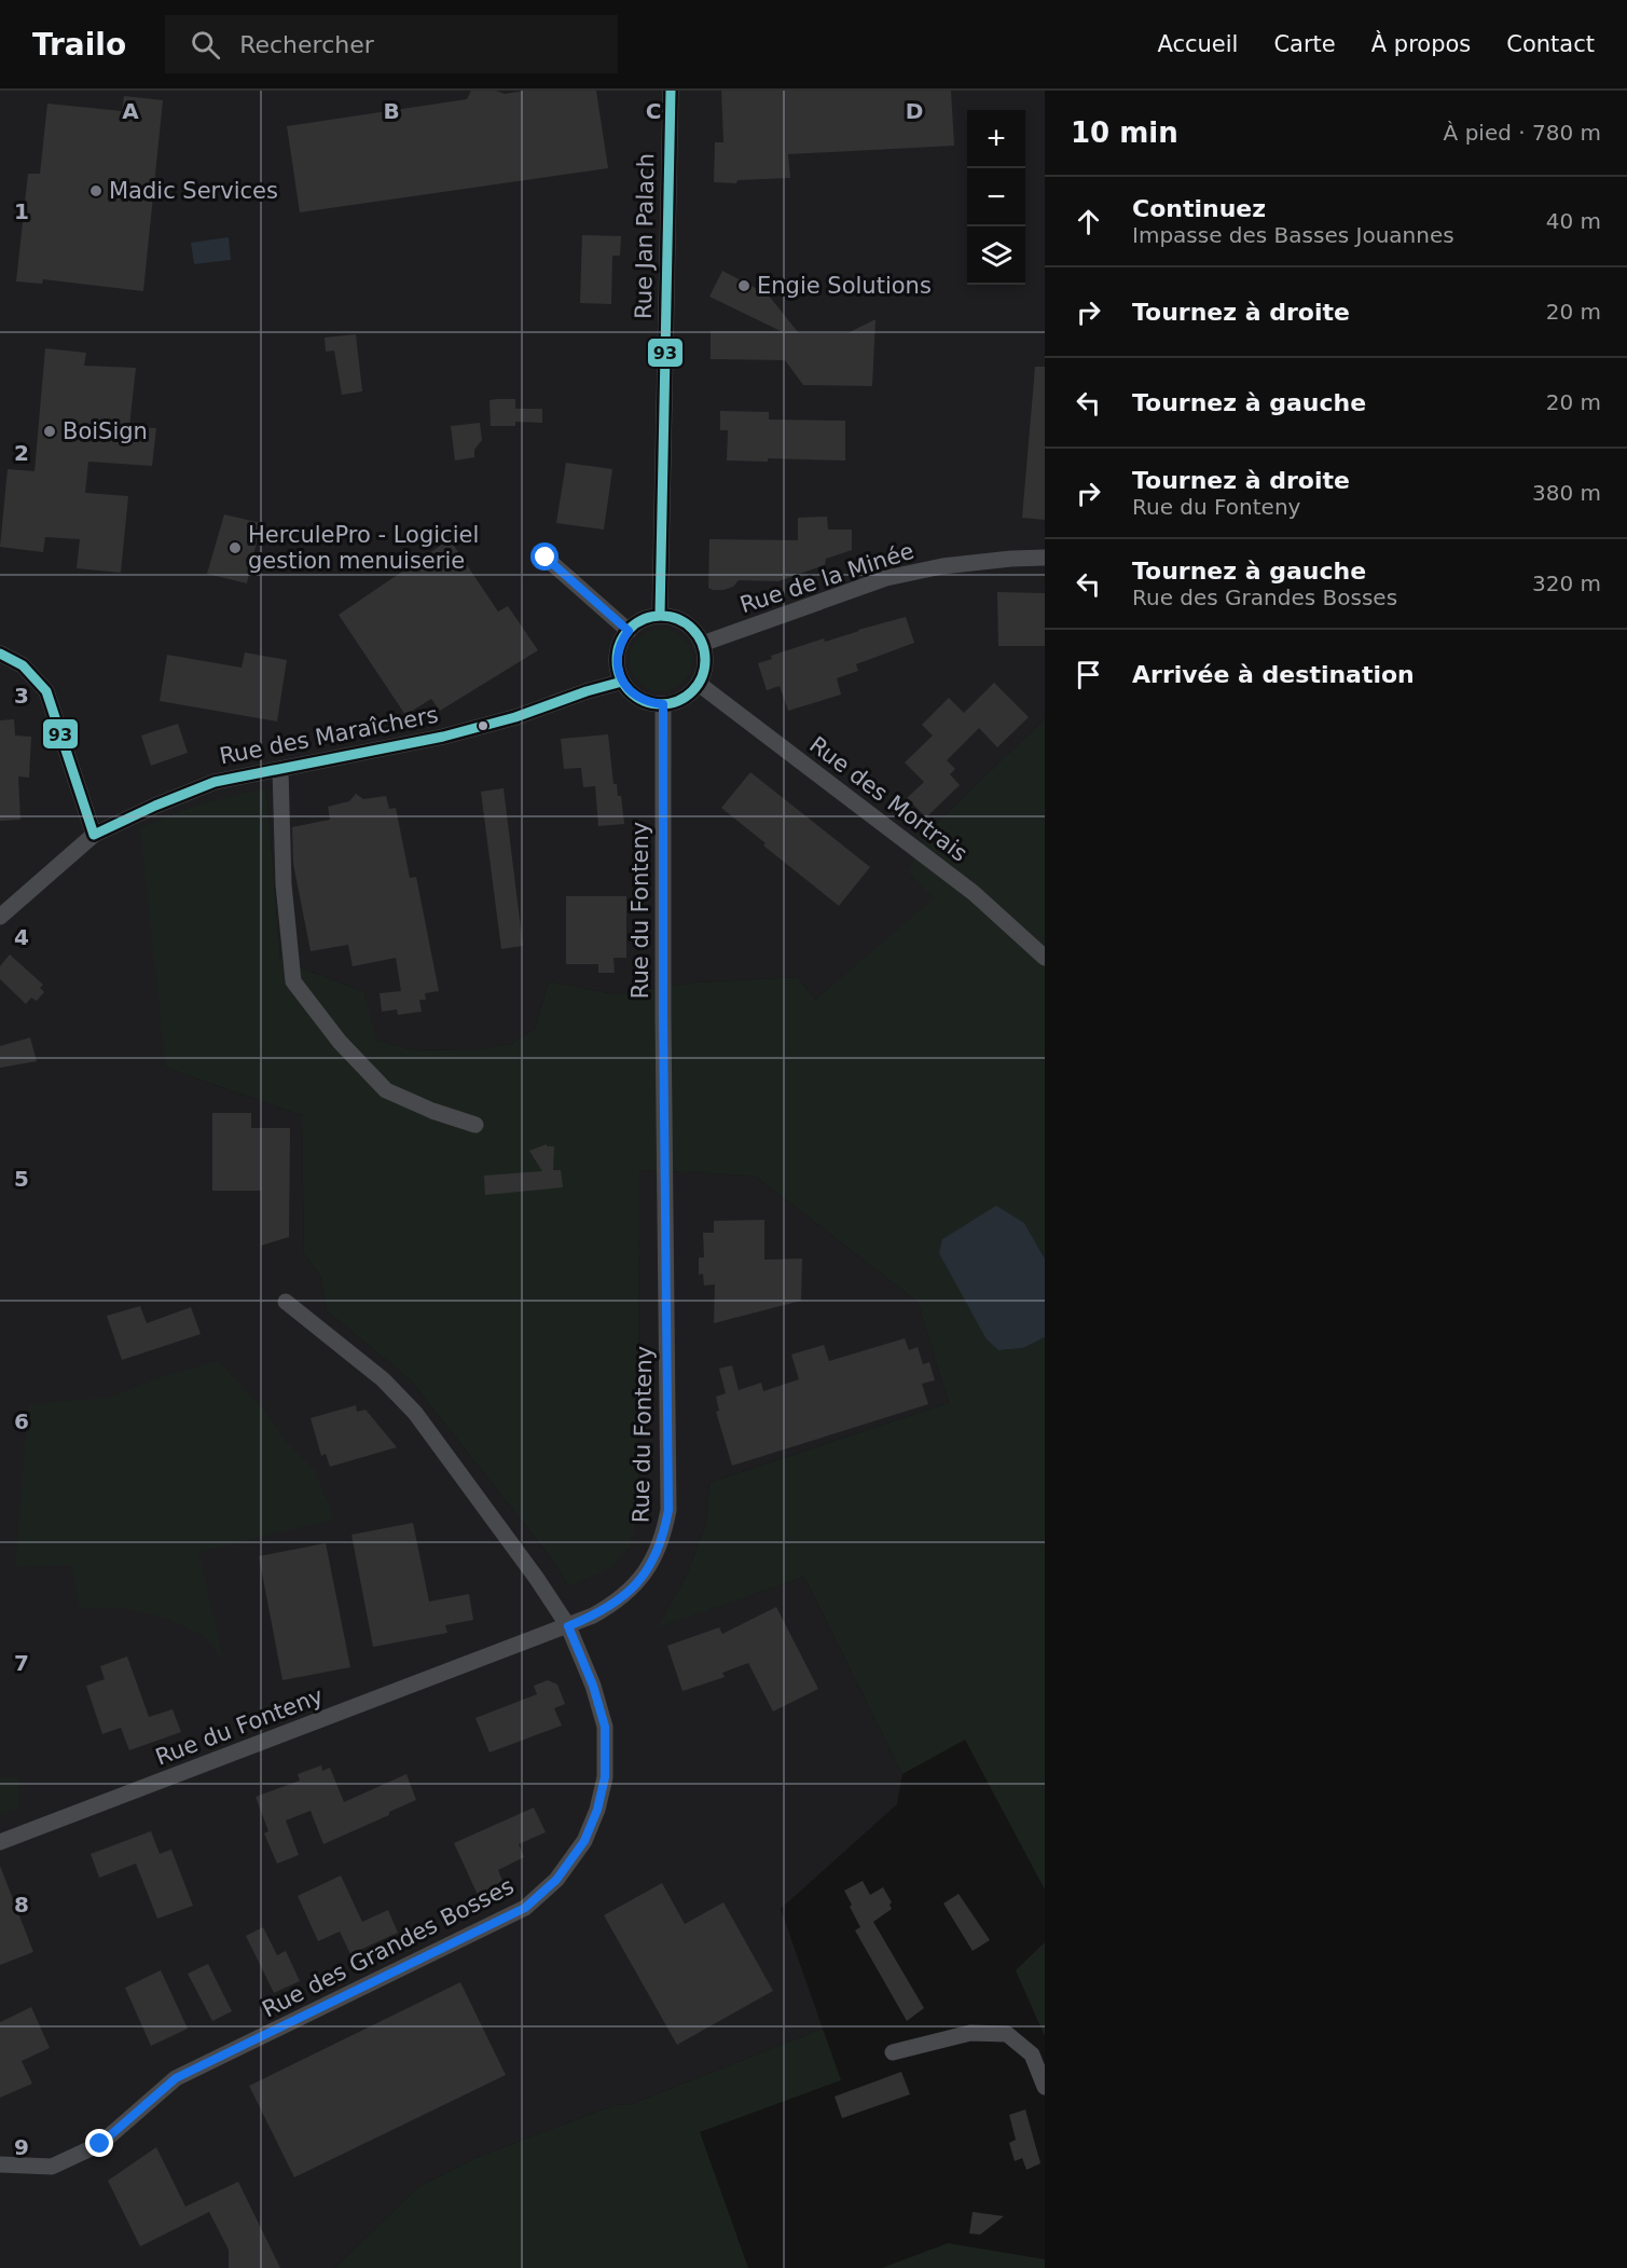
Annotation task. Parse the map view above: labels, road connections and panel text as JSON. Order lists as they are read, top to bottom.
{
  "streets": {
    "street": [
      "Rue Jan Palach",
      "Rue de la Minée",
      "Rue des Maraîchers",
      "Rue des Mortrais",
      "Rue du Fonteny",
      "Rue des Grandes Bosses"
    ]
  },
  "crossings": [
    ["Rue Jan Palach", "Rue de la Minée"],
    ["Rue Jan Palach", "Rue des Maraîchers"],
    ["Rue Jan Palach", "Rue des Mortrais"],
    ["Rue Jan Palach", "Rue du Fonteny"],
    ["Rue de la Minée", "Rue des Maraîchers"],
    ["Rue de la Minée", "Rue des Mortrais"],
    ["Rue de la Minée", "Rue du Fonteny"],
    ["Rue des Maraîchers", "Rue des Mortrais"],
    ["Rue des Maraîchers", "Rue du Fonteny"],
    ["Rue des Mortrais", "Rue du Fonteny"],
    ["Rue du Fonteny", "Rue des Grandes Bosses"]
  ],
  "places": [
    "Madic Services",
    "Engie Solutions",
    "BoiSign",
    "HerculePro - Logiciel gestion menuiserie"
  ],
  "lines": ["transit line 93"],
  "page": {
    "header": "Trailo",
    "search": "Rechercher",
    "nav": [
      "Accueil",
      "Carte",
      "À propos",
      "Contact"
    ],
    "heading": ["10 min", "À pied · 780 m"],
    "map_buttons": ["+", "−"],
    "list": [
      ["Continuez", "Impasse des Basses Jouannes", "40 m"],
      ["Tournez à droite", "20 m"],
      ["Tournez à gauche", "20 m"],
      ["Tournez à droite", "Rue du Fonteny", "380 m"],
      ["Tournez à gauche", "Rue des Grandes Bosses", "320 m"],
      "Arrivée à destination"
    ]
  },
  "grid": {
    "columns": [
      "A",
      "B",
      "C",
      "D"
    ],
    "rows": [
      "1",
      "2",
      "3",
      "4",
      "5",
      "6",
      "7",
      "8",
      "9"
    ]
  }
}
